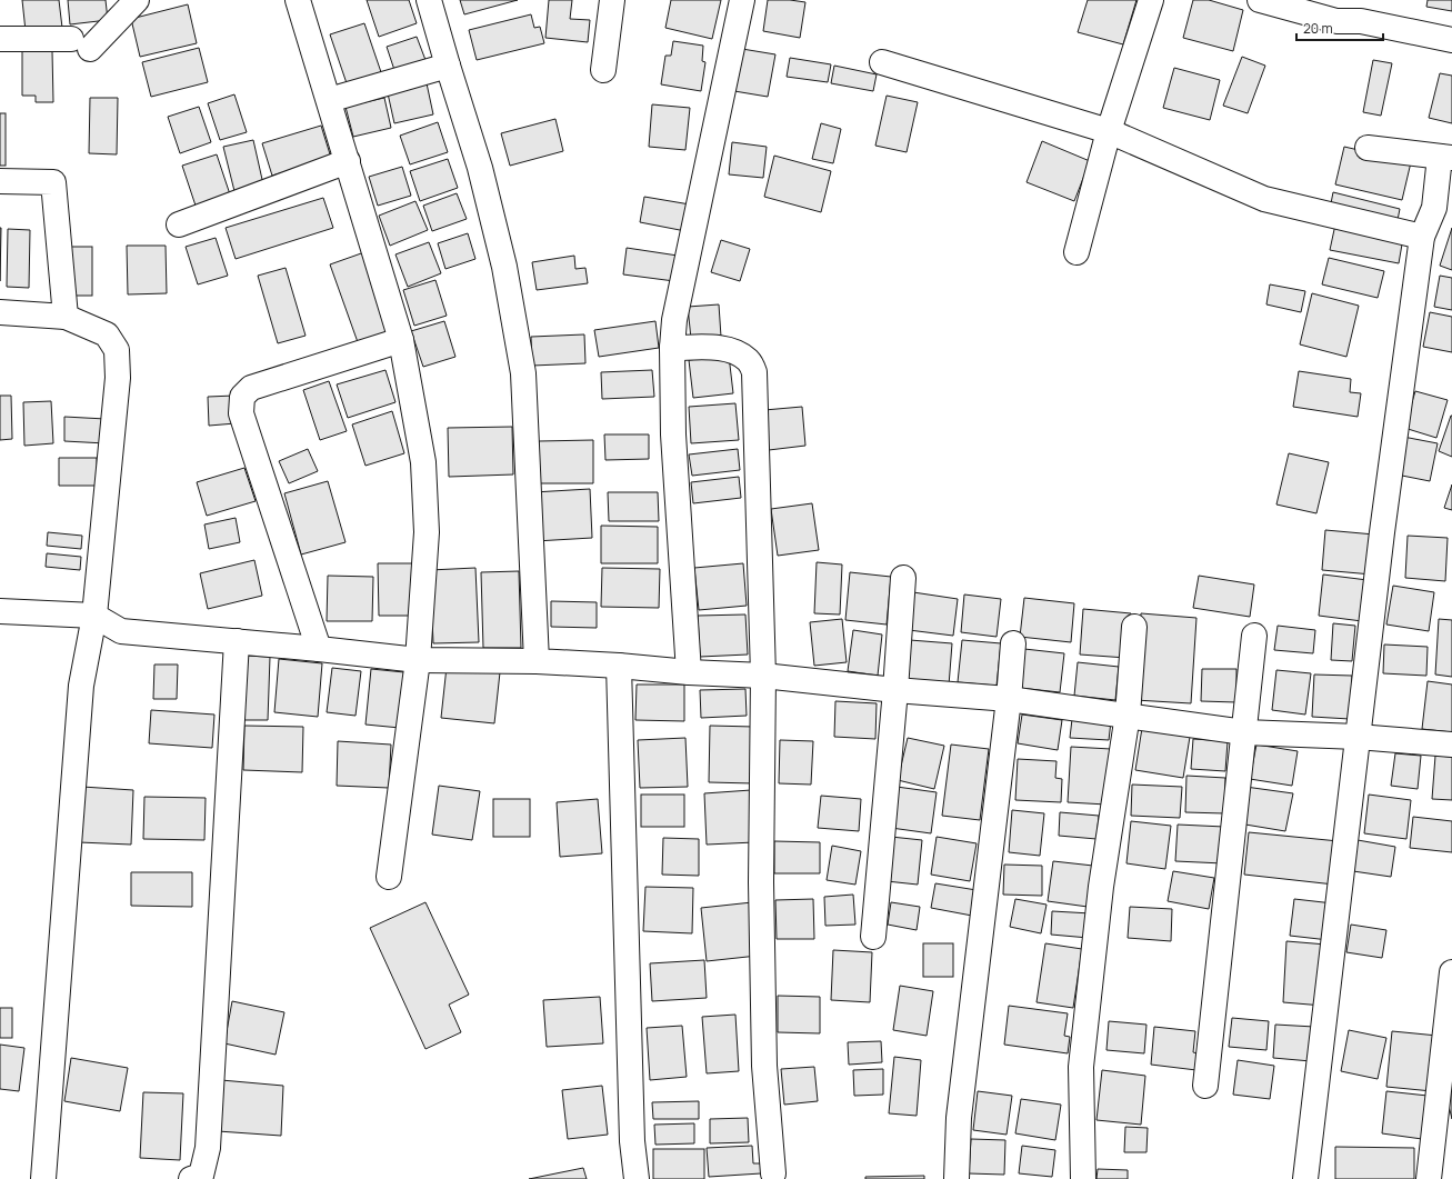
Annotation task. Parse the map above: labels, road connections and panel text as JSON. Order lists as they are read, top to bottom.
{
  "scale_bar": "20 m"
}
